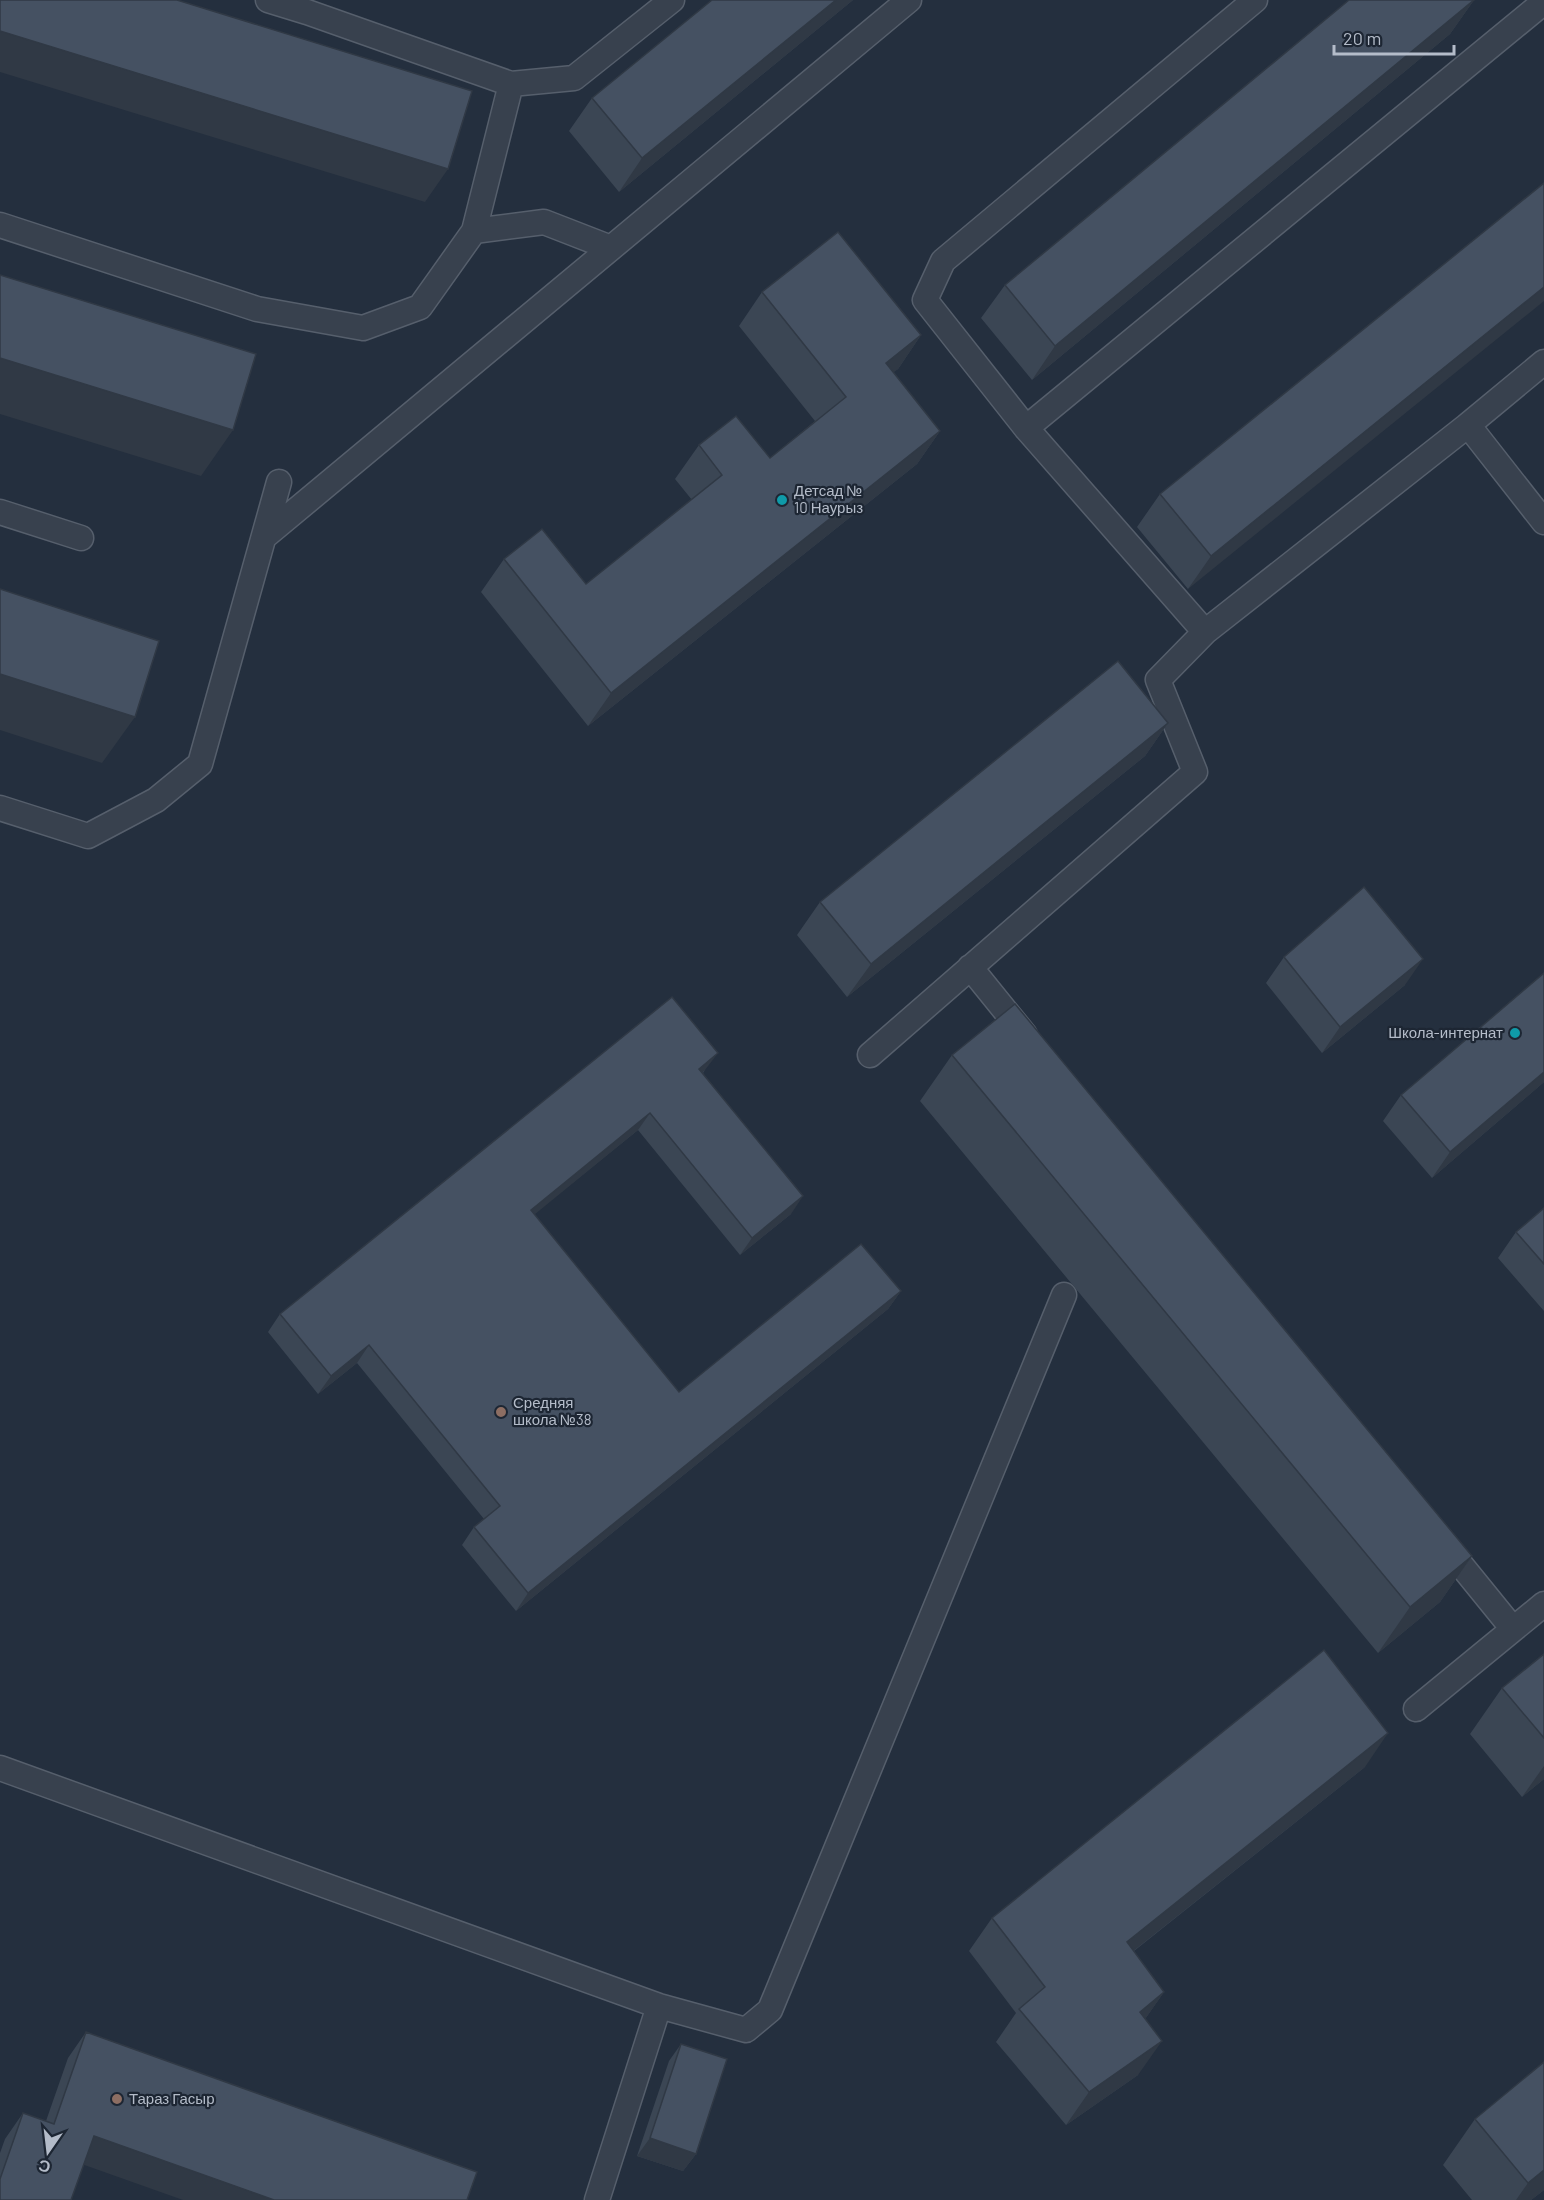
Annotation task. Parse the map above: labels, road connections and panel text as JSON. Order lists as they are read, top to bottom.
{
  "places": [
    "Детсад № 10 Наурыз",
    "Школа-интернат",
    "Средняя школа №38",
    "Тараз Гасыр"
  ],
  "scale_bar": "20 m",
  "north": "bottom"
}
